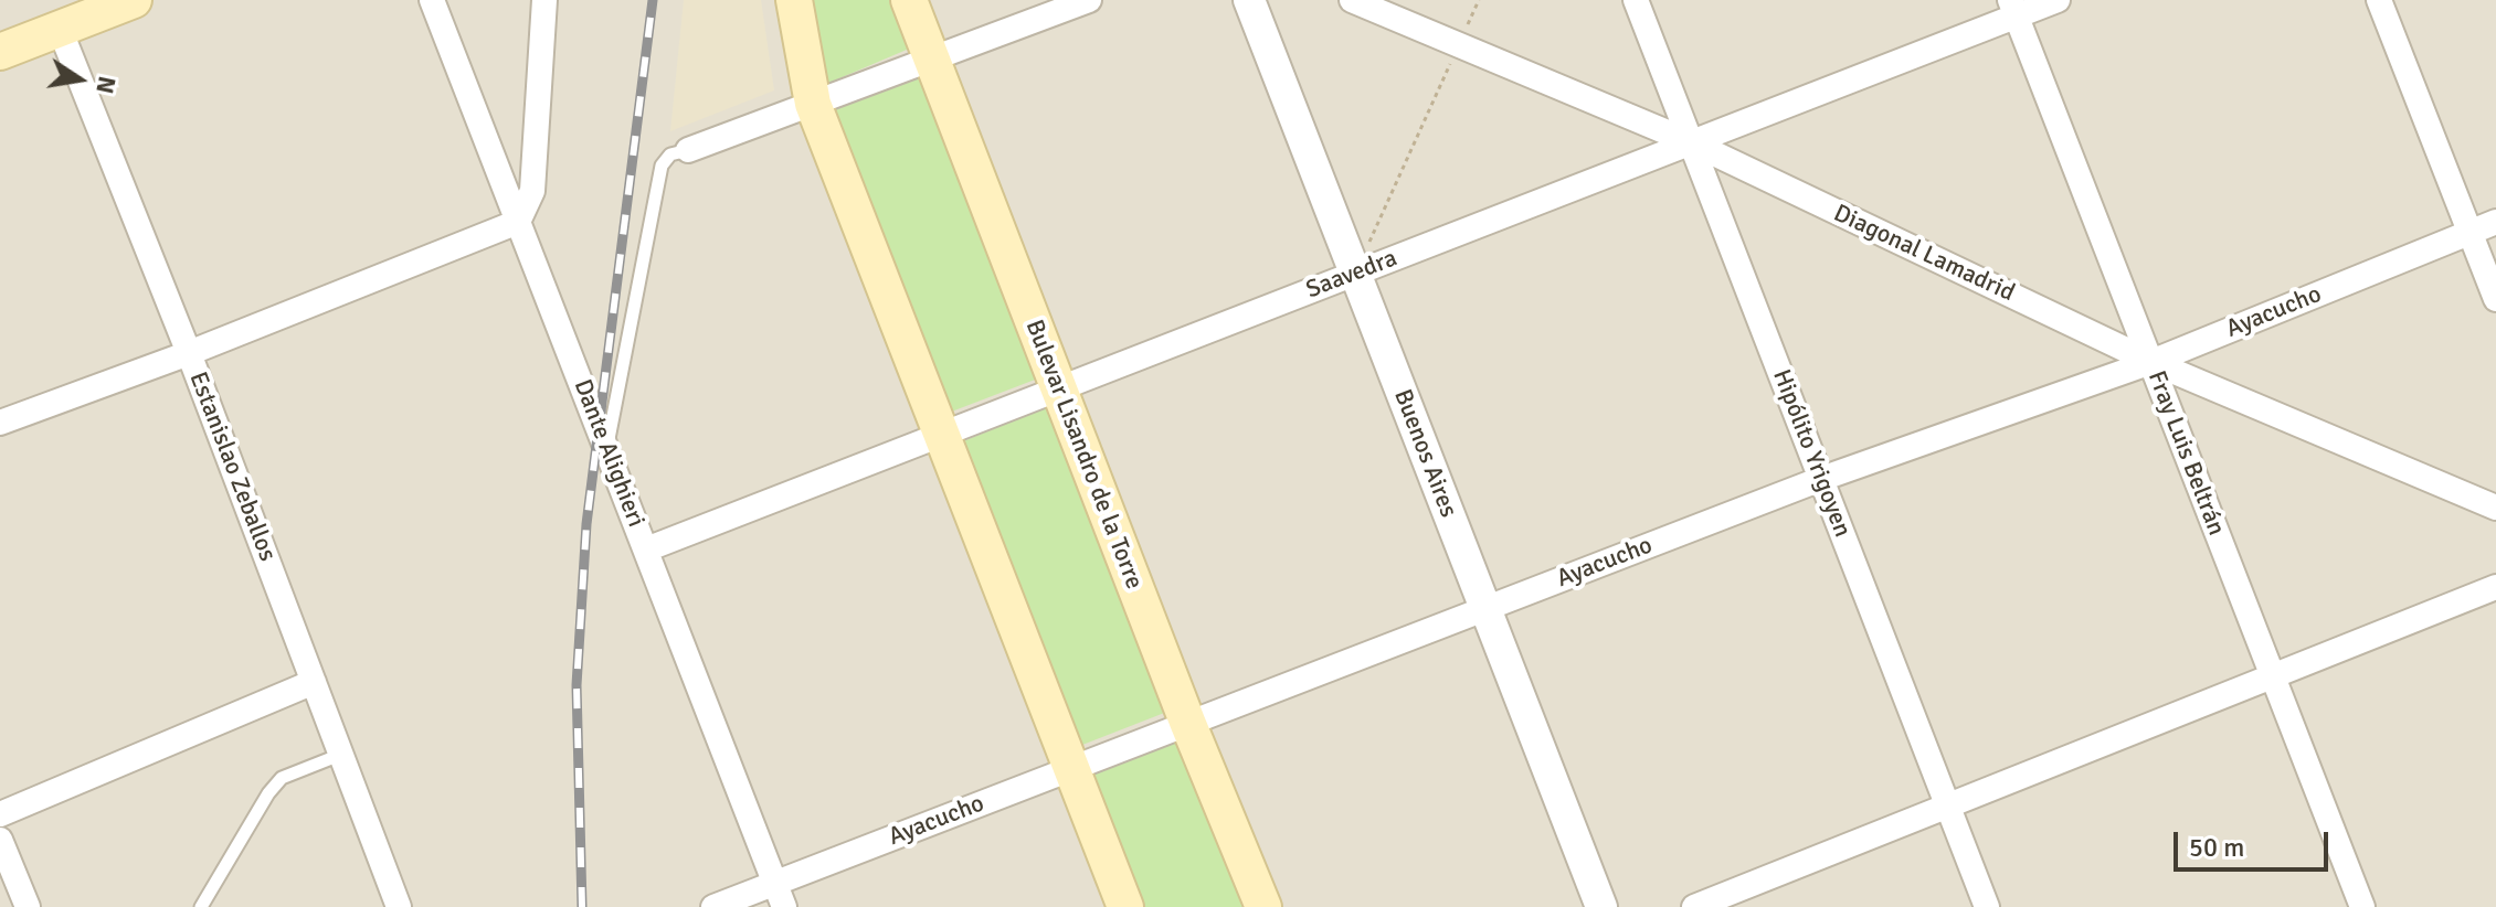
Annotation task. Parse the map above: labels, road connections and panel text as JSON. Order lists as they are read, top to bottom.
{
  "streets": {
    "main road": ["Bulevar Lisandro de la Torre"],
    "street": [
      "Diagonal Lamadrid",
      "Saavedra",
      "Ayacucho",
      "Dante Alighieri",
      "Buenos Aires",
      "Hipólito Yrigoyen",
      "Fray Luis Beltrán",
      "Estanislao Zeballos"
    ]
  },
  "crossings": [
    ["Diagonal Lamadrid", "Saavedra"],
    ["Diagonal Lamadrid", "Ayacucho"],
    ["Diagonal Lamadrid", "Hipólito Yrigoyen"],
    ["Diagonal Lamadrid", "Fray Luis Beltrán"],
    ["Saavedra", "Dante Alighieri"],
    ["Saavedra", "Buenos Aires"],
    ["Saavedra", "Hipólito Yrigoyen"],
    ["Saavedra", "Fray Luis Beltrán"],
    ["Saavedra", "Bulevar Lisandro de la Torre"],
    ["Ayacucho", "Dante Alighieri"],
    ["Ayacucho", "Buenos Aires"],
    ["Ayacucho", "Hipólito Yrigoyen"],
    ["Ayacucho", "Fray Luis Beltrán"],
    ["Ayacucho", "Bulevar Lisandro de la Torre"]
  ],
  "scale_bar": "50 m",
  "north": "right"
}
